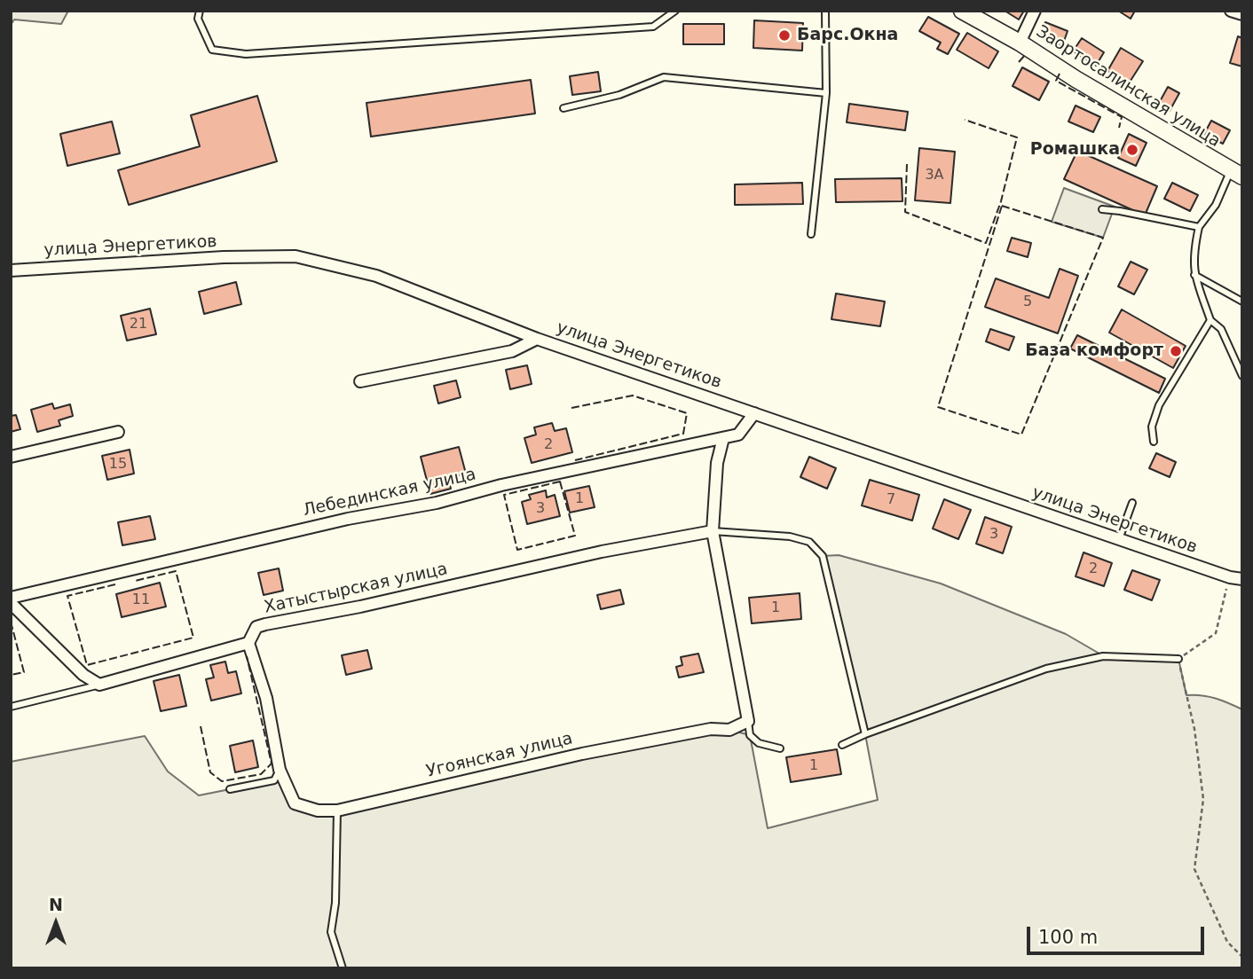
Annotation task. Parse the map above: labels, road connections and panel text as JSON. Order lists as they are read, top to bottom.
{
  "streets": {
    "street": [
      "Заортосалинская улица",
      "улица Энергетиков",
      "Лебединская улица",
      "Хатыстырская улица",
      "Угоянская улица"
    ]
  },
  "crossings": [
    ["улица Энергетиков", "Лебединская улица"]
  ],
  "places": ["Барс.Окна", "Ромашка", "База комфорт"],
  "house_numbers": [
    "3А",
    "5",
    "21",
    "2",
    "15",
    "1",
    "7",
    "3",
    "3",
    "2",
    "11",
    "1",
    "1"
  ],
  "scale_bar": "100 m",
  "north": "top"
}
